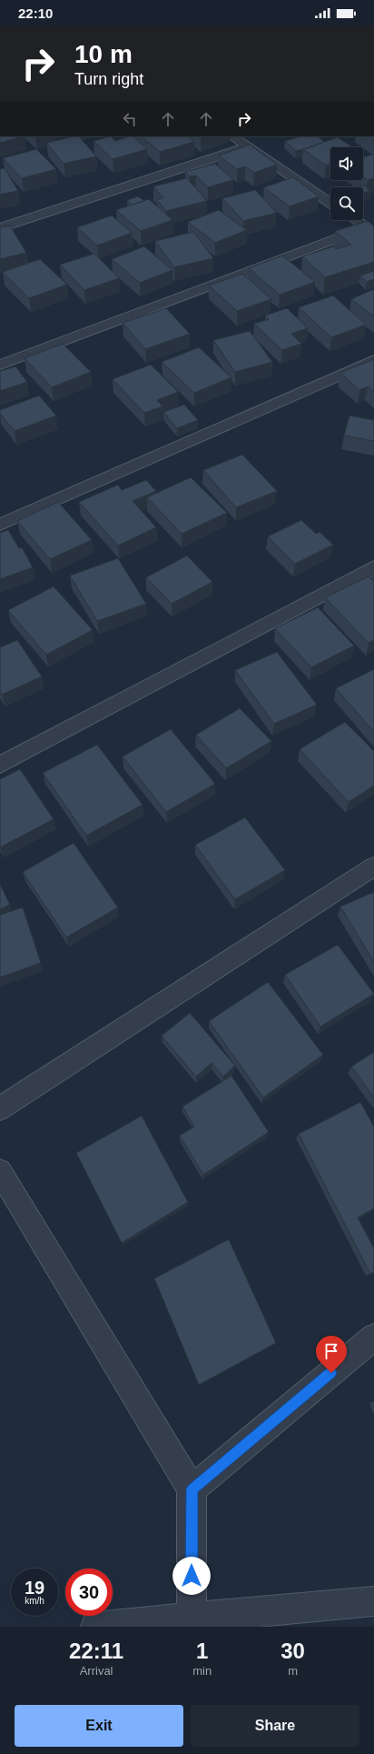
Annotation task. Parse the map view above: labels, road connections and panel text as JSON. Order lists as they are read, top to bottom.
{
  "page": {
    "status": "22:10",
    "turn": ["10 m", "Turn right"],
    "speed": "19 km/h",
    "limit": "30",
    "eta": [
      "22:11",
      "Arrival",
      "1",
      "min",
      "30",
      "m"
    ],
    "buttons": ["Exit", "Share"]
  }
}
